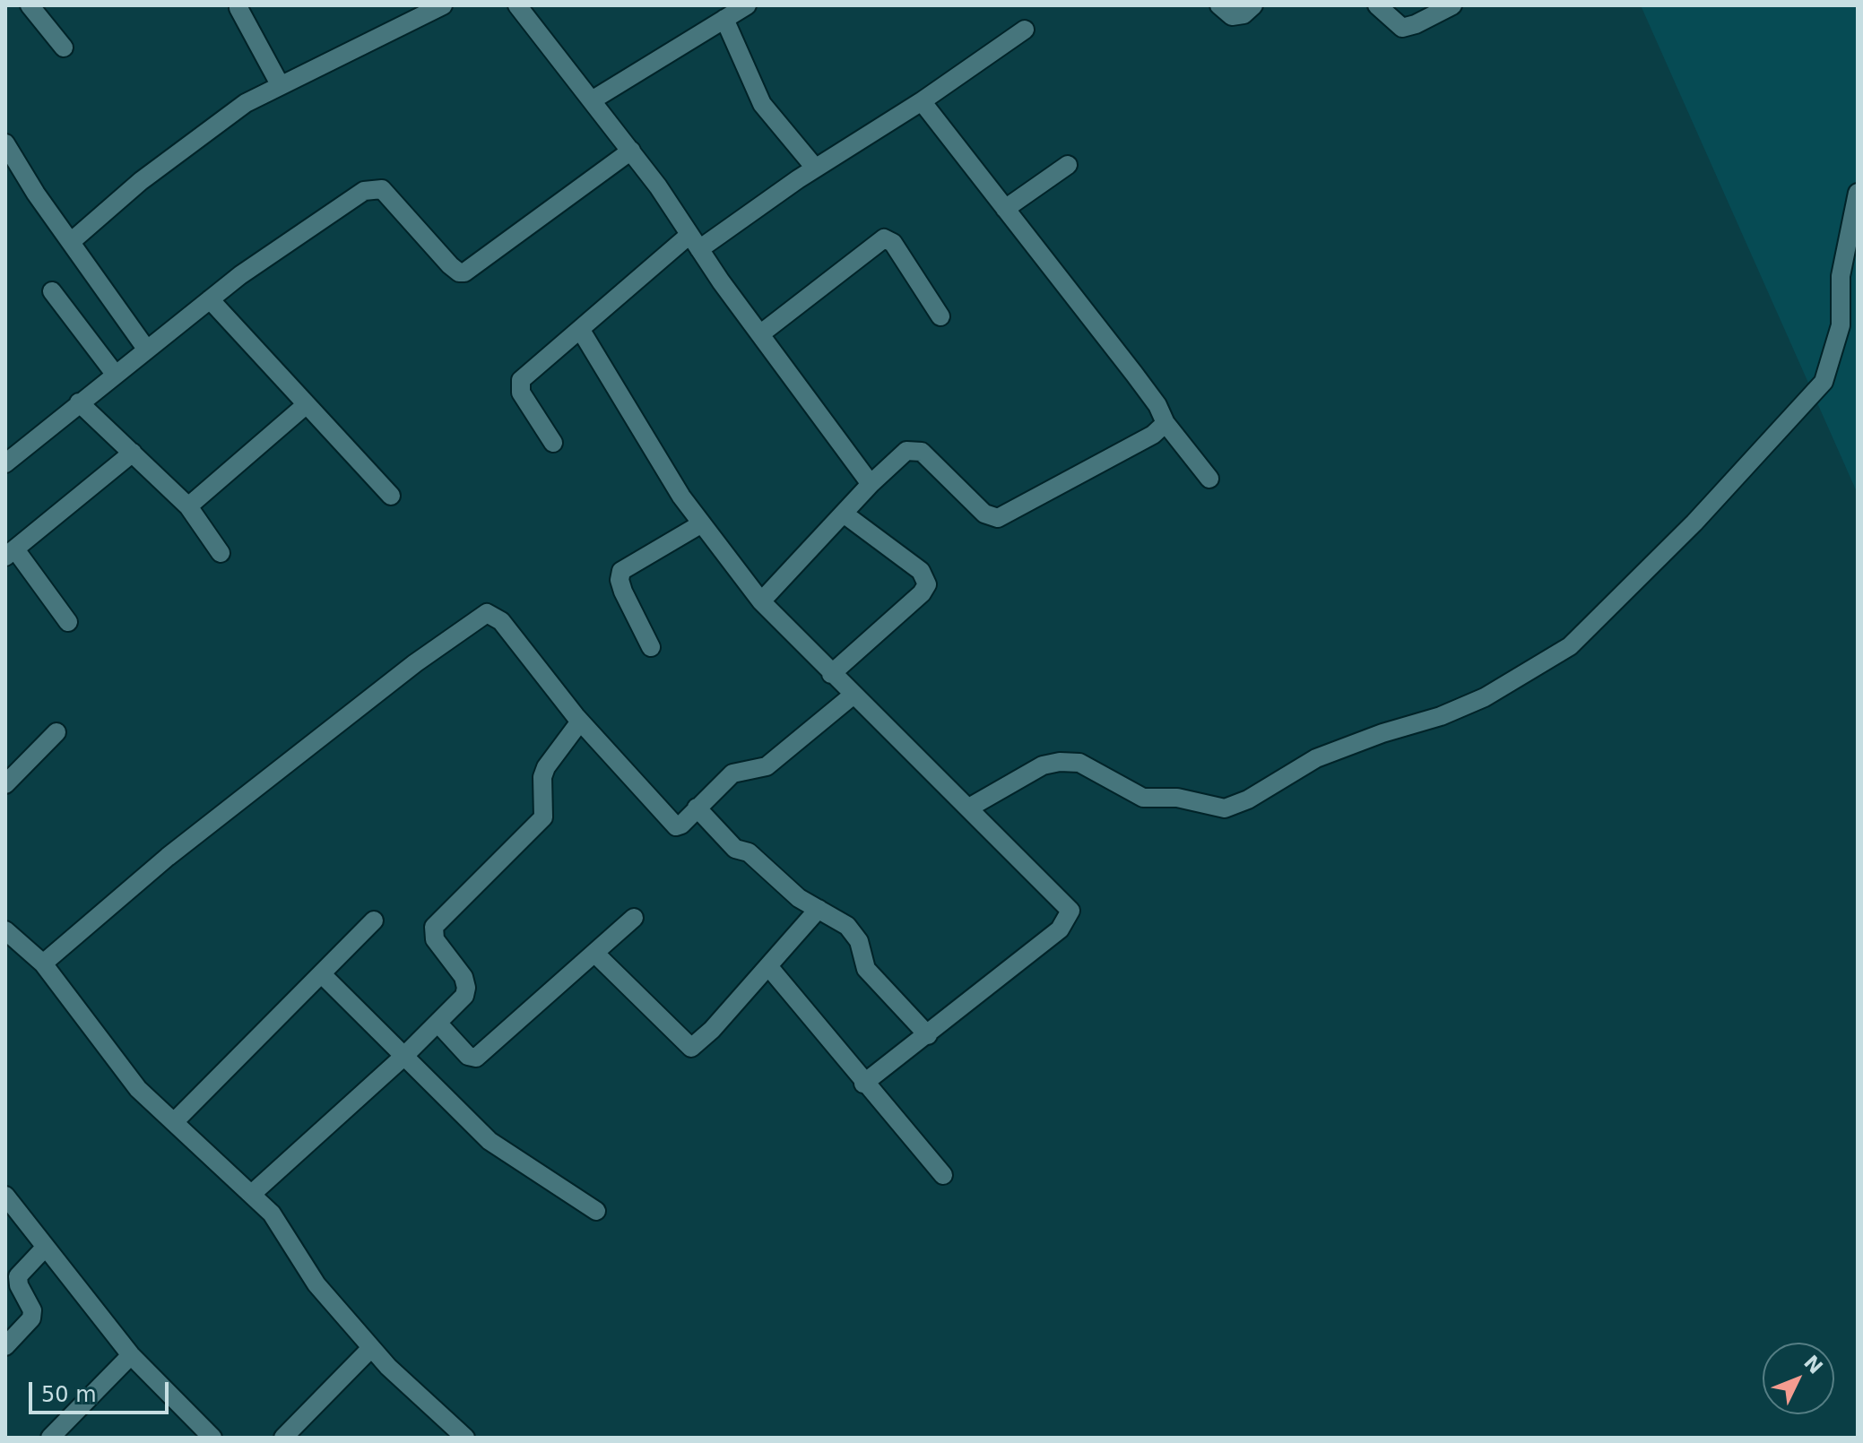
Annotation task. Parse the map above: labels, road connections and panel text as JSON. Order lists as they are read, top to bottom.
{
  "scale_bar": "50 m",
  "north": "top right"
}
